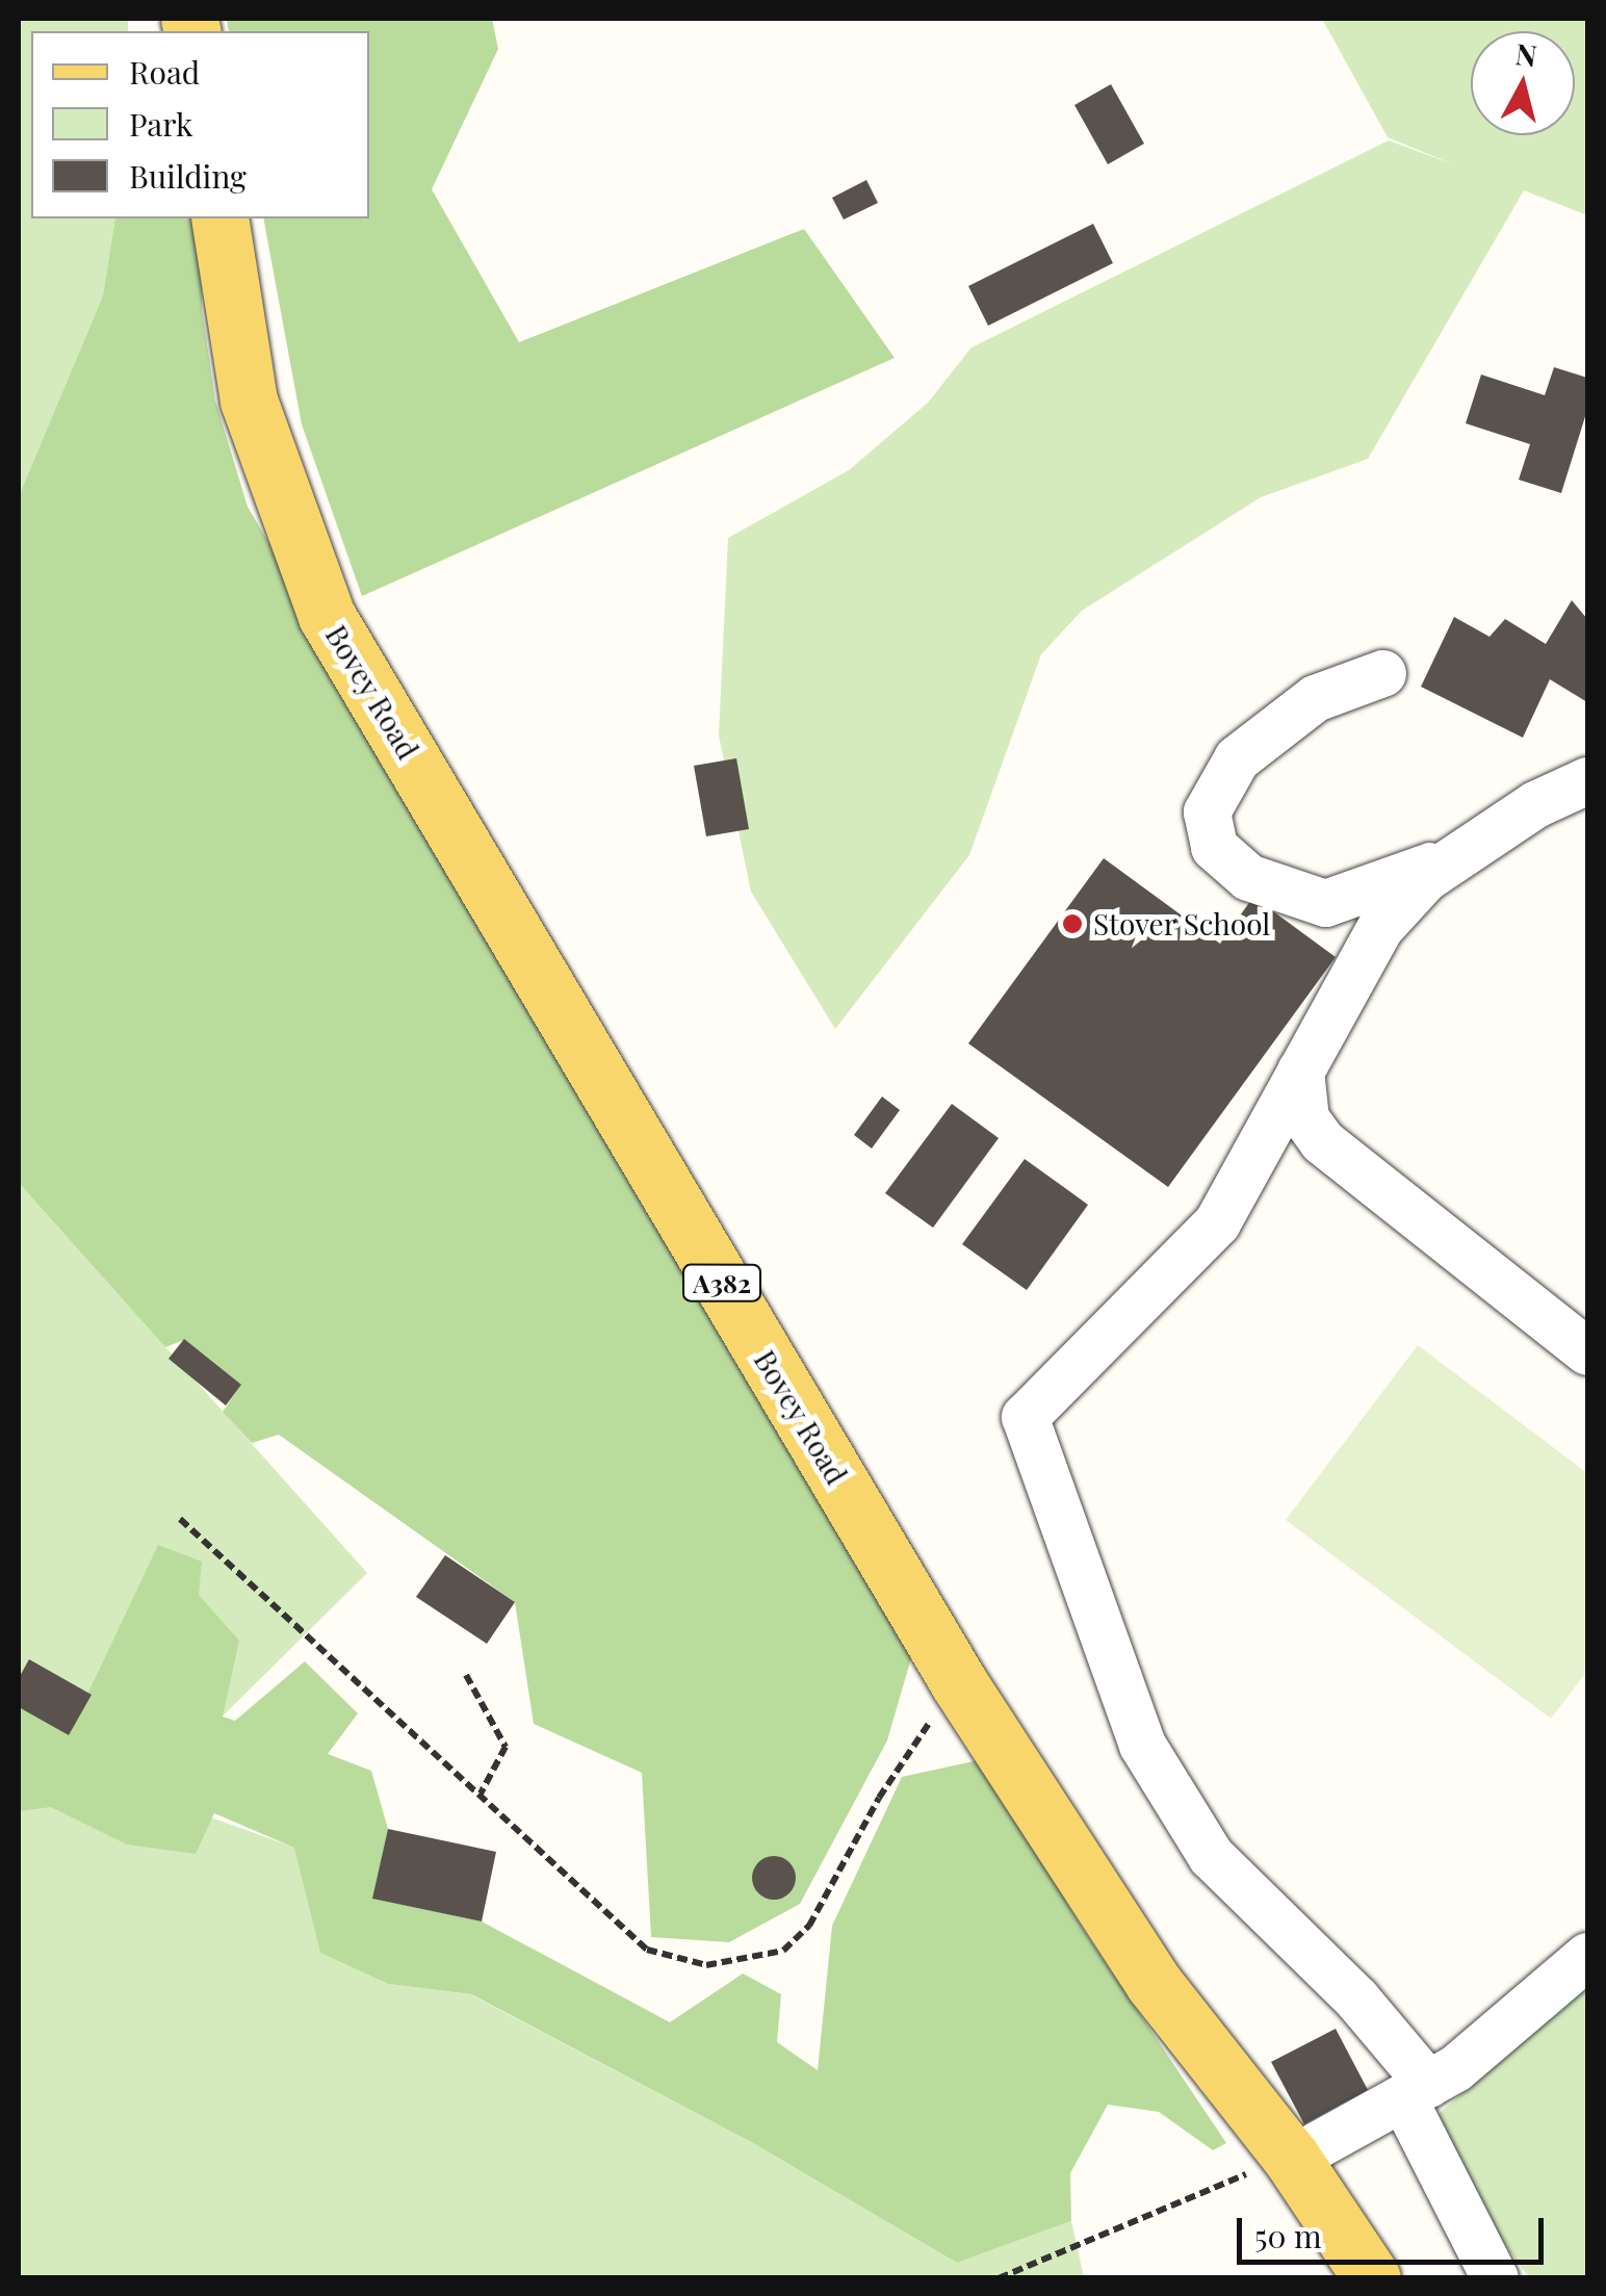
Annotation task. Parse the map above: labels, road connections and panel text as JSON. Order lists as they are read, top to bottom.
{
  "streets": {
    "main road": ["Bovey Road", "A382"]
  },
  "places": ["Stover School"],
  "legend": ["Road", "Park", "Building"],
  "scale_bar": "50 m",
  "north": "top"
}
